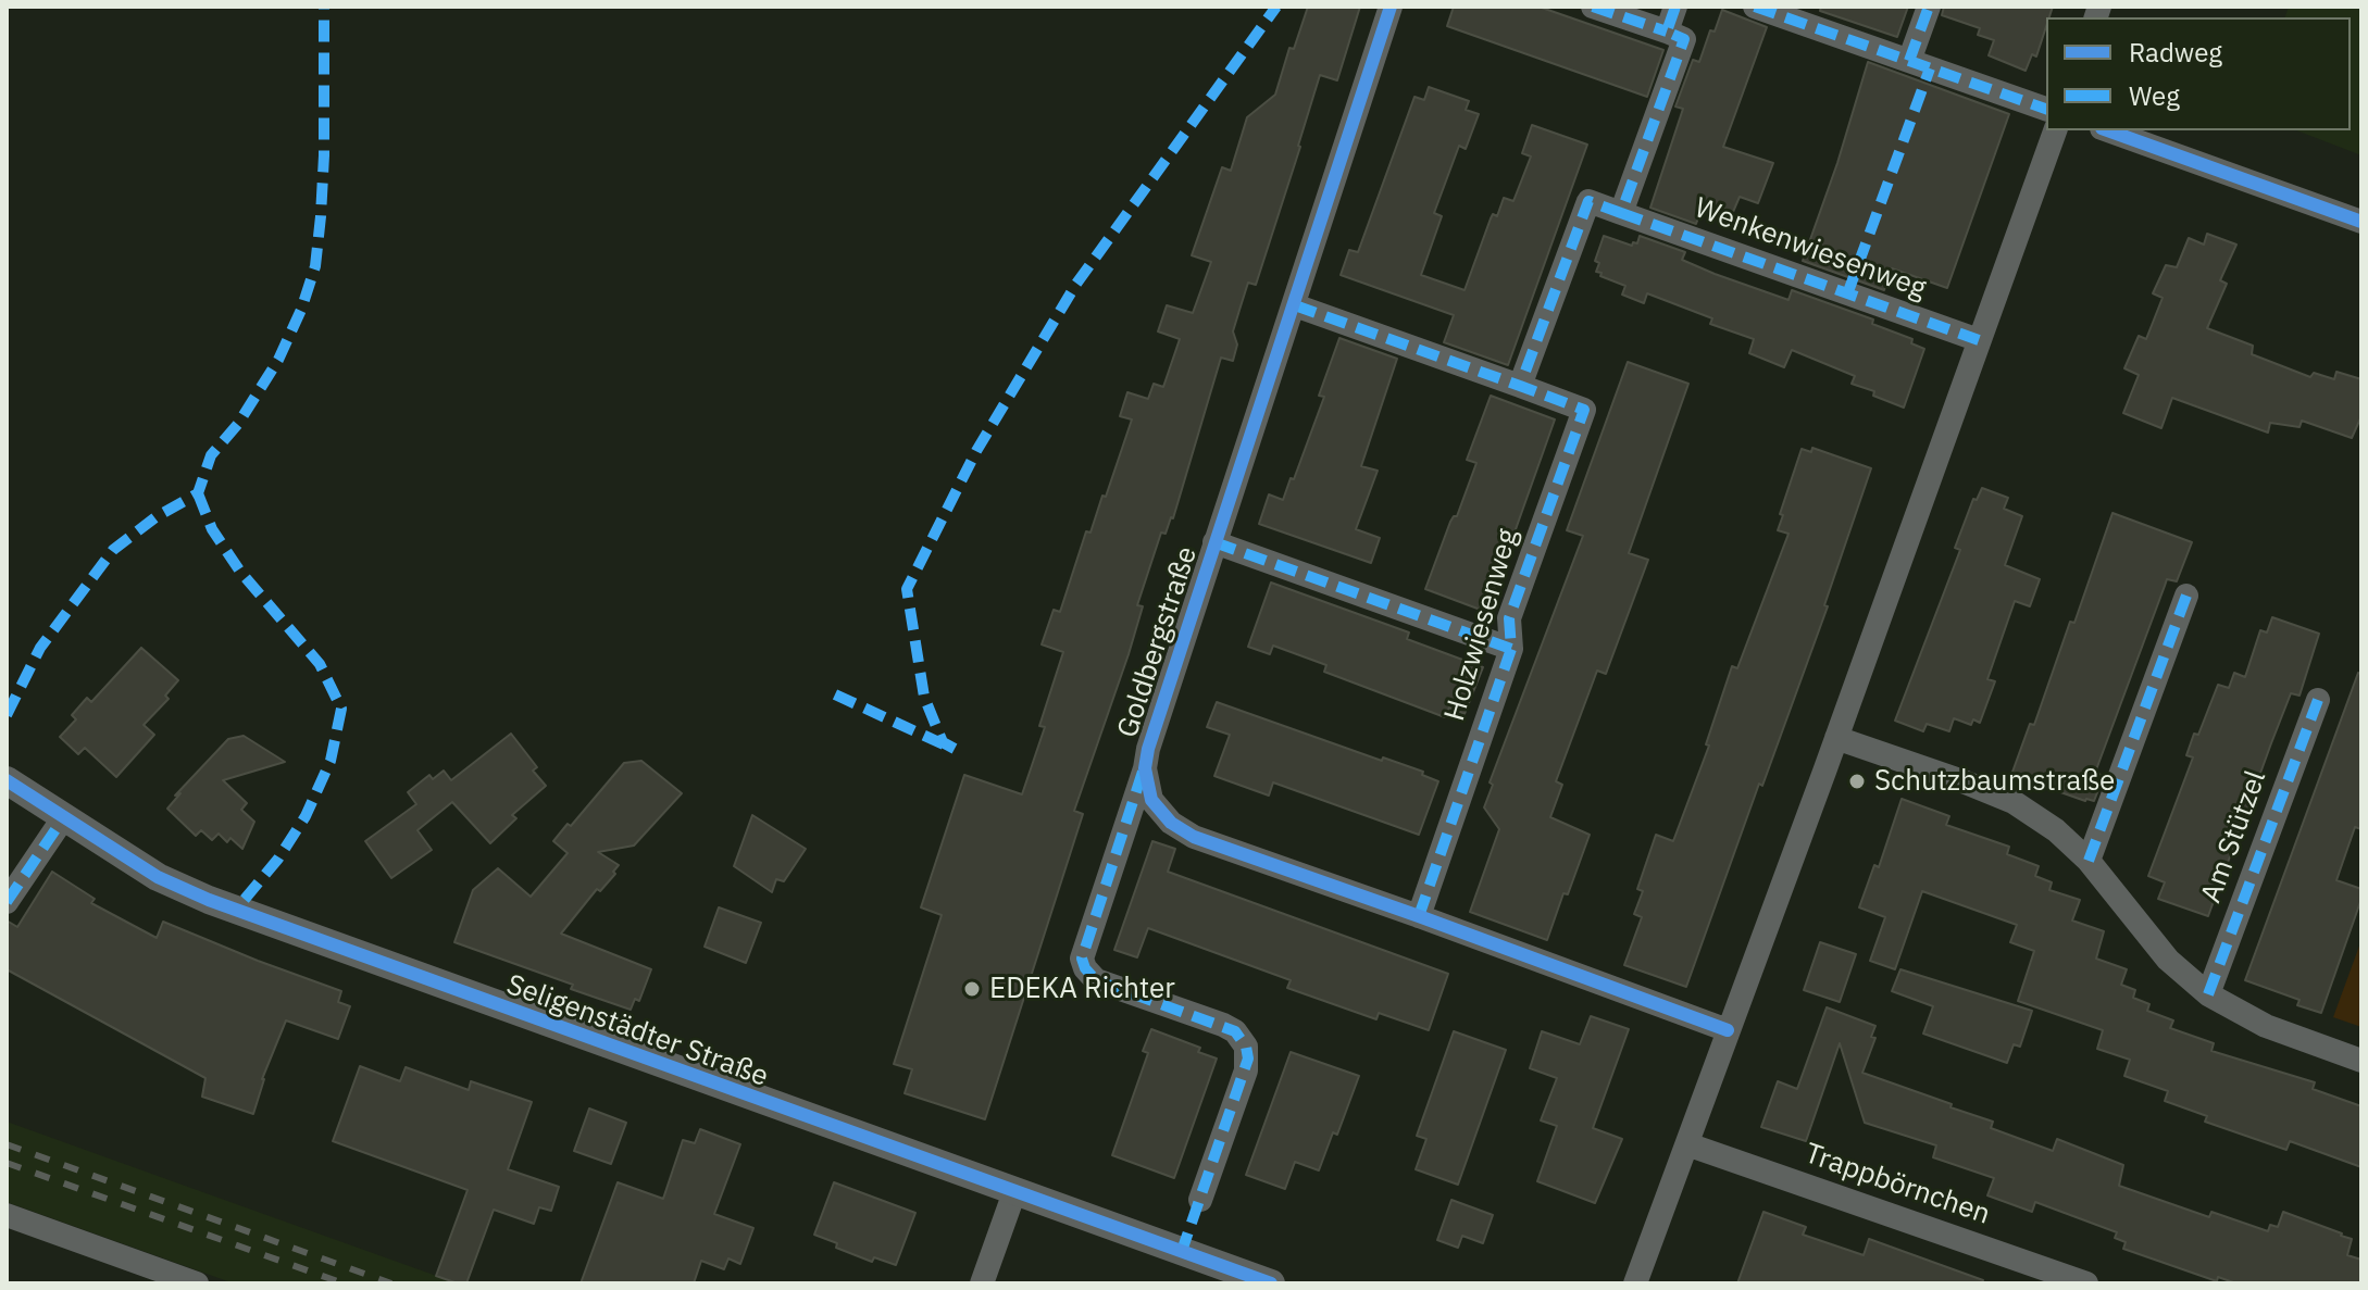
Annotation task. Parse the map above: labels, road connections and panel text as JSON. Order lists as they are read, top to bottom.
{
  "streets": {
    "street": [
      "Wenkenwiesenweg",
      "Holzwiesenweg",
      "Goldbergstraße",
      "Am Stützel",
      "Seligenstädter Straße",
      "Trappbörnchen"
    ]
  },
  "crossings": [
    ["Holzwiesenweg", "Goldbergstraße"]
  ],
  "places": ["Schutzbaumstraße", "EDEKA Richter"],
  "legend": ["Radweg", "Weg"]
}
